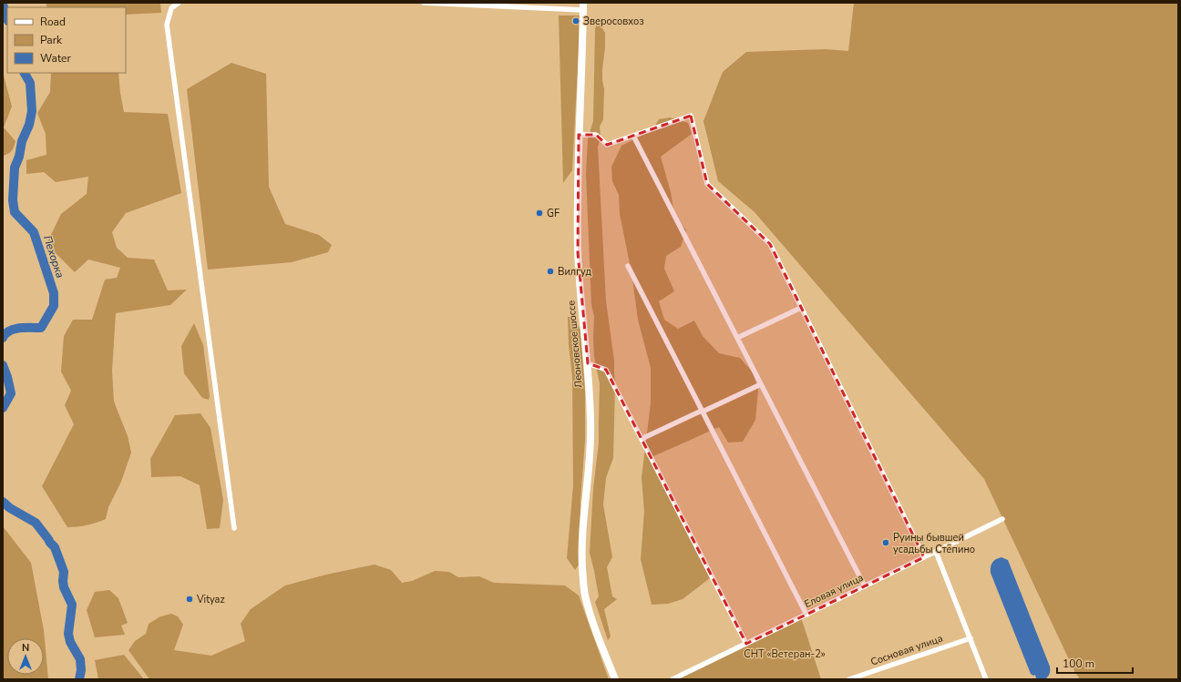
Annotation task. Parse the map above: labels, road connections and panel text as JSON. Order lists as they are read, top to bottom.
{
  "streets": {
    "main road": ["Леоновское шоссе"],
    "street": ["Еловая улица", "Сосновая улица"]
  },
  "water": ["Пехорка"],
  "parks": ["СНТ «Ветеран-2»"],
  "places": [
    "Зверосовхоз",
    "GF",
    "Вилгуд",
    "Руины бывшей усадьбы Стёпино",
    "Vityaz"
  ],
  "legend": ["Road", "Park", "Water"],
  "scale_bar": "100 m",
  "north": "top"
}
